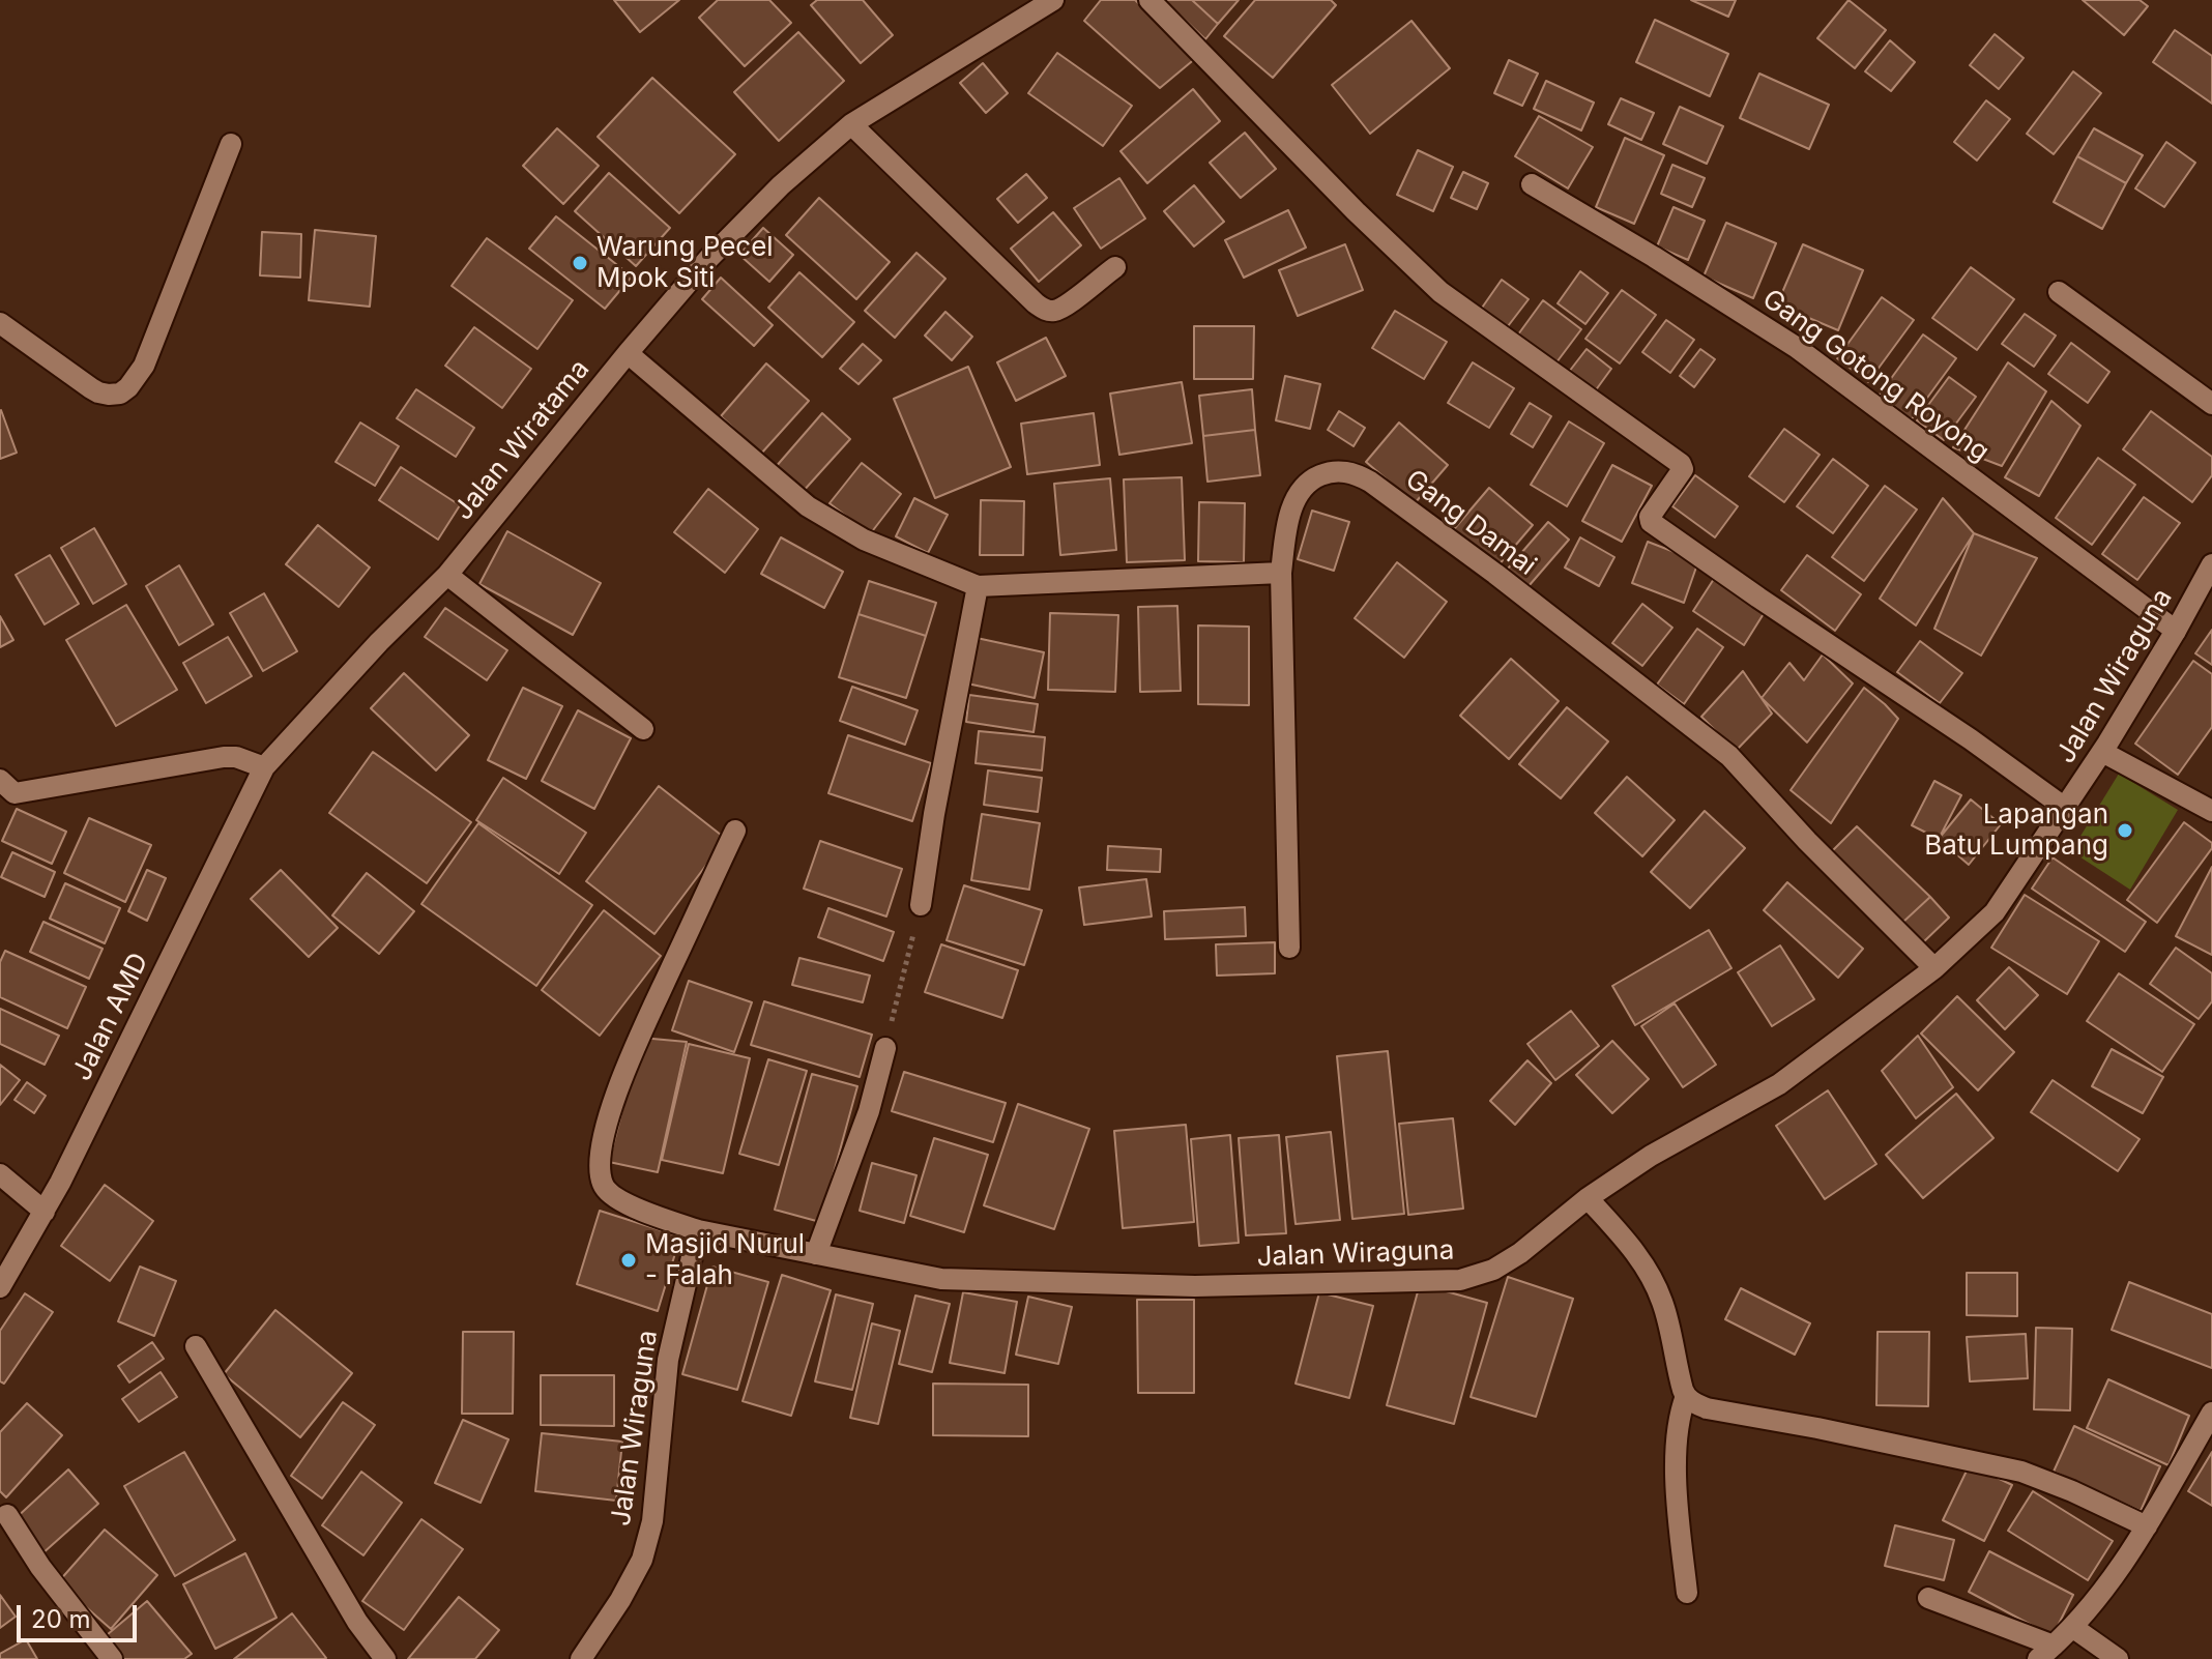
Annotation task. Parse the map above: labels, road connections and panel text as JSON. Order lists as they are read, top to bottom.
{
  "streets": {
    "street": [
      "Gang Gotong Royong",
      "Jalan Wiratama",
      "Gang Damai",
      "Jalan Wiraguna",
      "Jalan AMD"
    ]
  },
  "crossings": [
    ["Gang Gotong Royong", "Jalan Wiraguna"],
    ["Jalan Wiratama", "Jalan AMD"],
    ["Gang Damai", "Jalan Wiraguna"]
  ],
  "places": ["Warung Pecel Mpok Siti", "Lapangan Batu Lumpang", "Masjid Nurul - Falah"],
  "scale_bar": "20 m"
}
